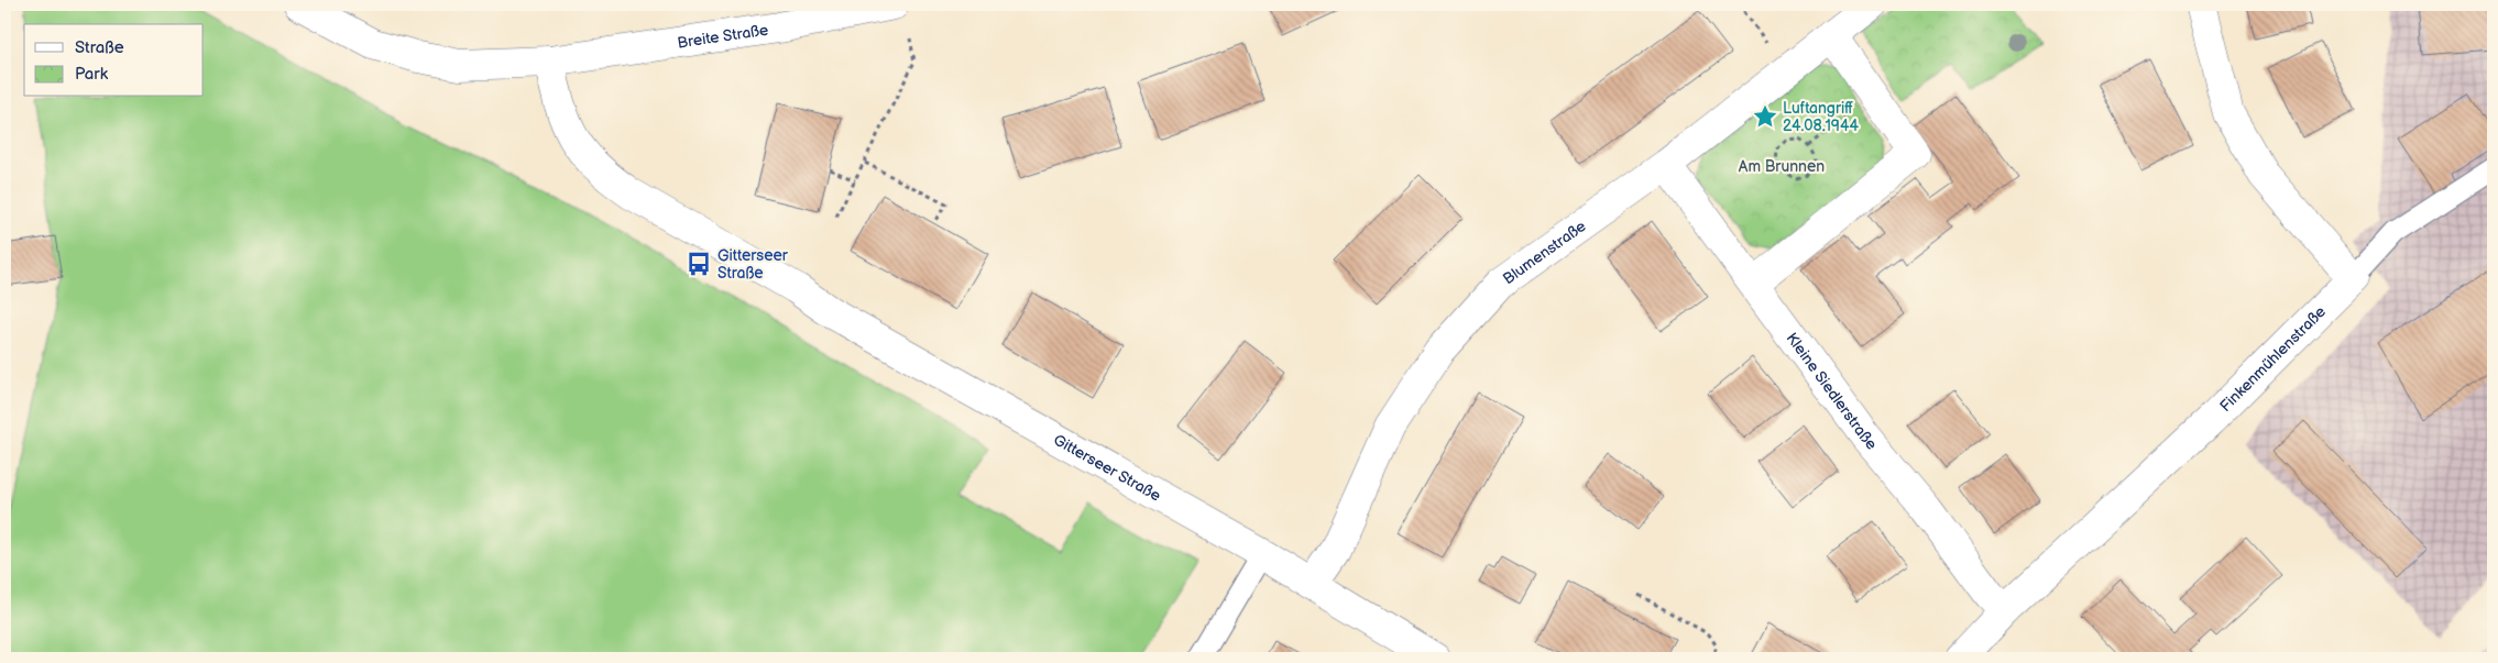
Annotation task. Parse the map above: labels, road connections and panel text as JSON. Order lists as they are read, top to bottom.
{
  "streets": {
    "street": [
      "Breite Straße",
      "Blumenstraße",
      "Finkenmühlenstraße",
      "Kleine Siedlerstraße",
      "Gitterseer Straße"
    ]
  },
  "crossings": [
    ["Breite Straße", "Gitterseer Straße"],
    ["Blumenstraße", "Kleine Siedlerstraße"],
    ["Blumenstraße", "Gitterseer Straße"],
    ["Finkenmühlenstraße", "Kleine Siedlerstraße"]
  ],
  "parks": ["Am Brunnen"],
  "places": {
    "place": ["Luftangriff 24.08.1944"],
    "bus stop": ["Gitterseer Straße"]
  },
  "legend": ["Straße", "Park"]
}
